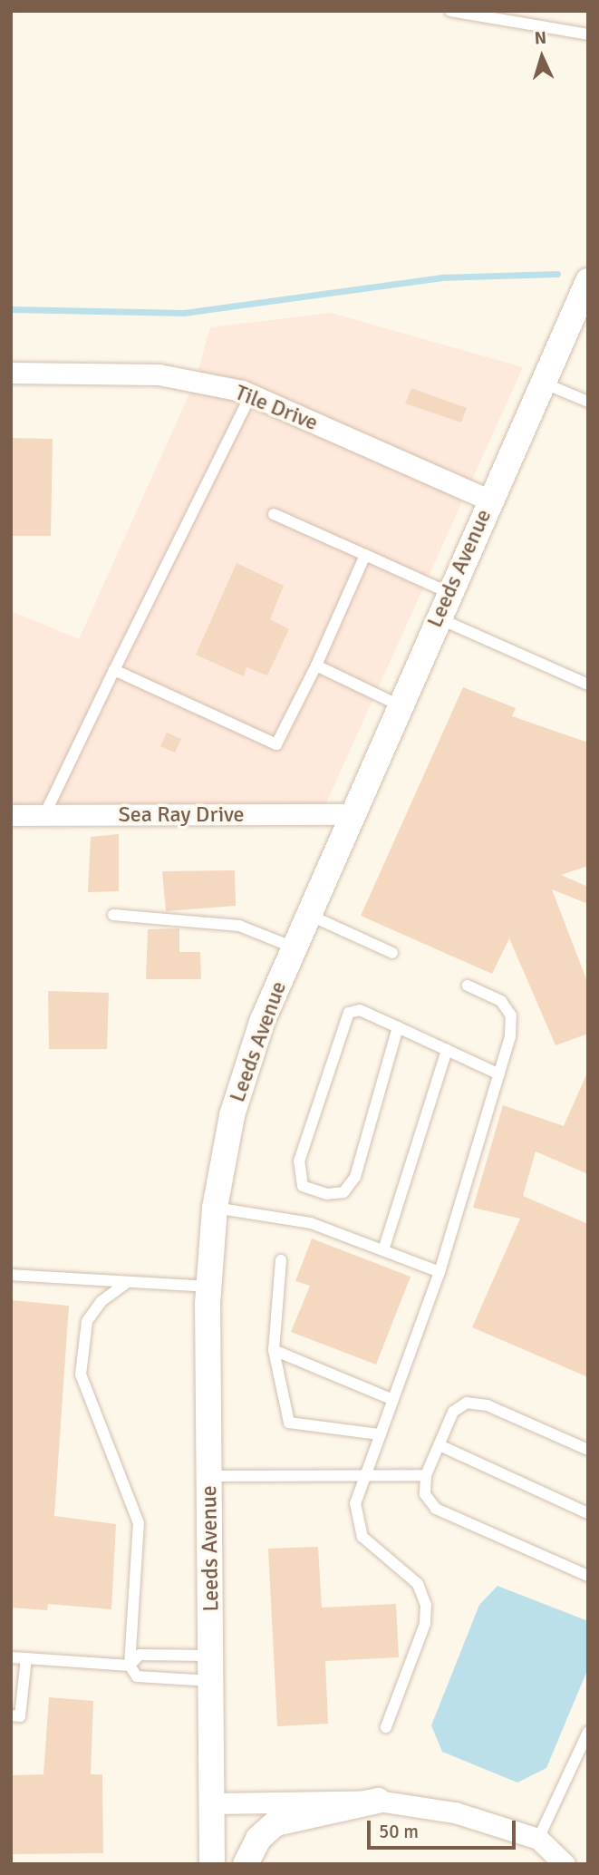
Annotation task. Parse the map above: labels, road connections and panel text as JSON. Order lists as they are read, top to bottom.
{
  "streets": {
    "street": ["Tile Drive", "Leeds Avenue", "Sea Ray Drive"]
  },
  "crossings": [
    ["Tile Drive", "Leeds Avenue"],
    ["Leeds Avenue", "Sea Ray Drive"]
  ],
  "scale_bar": "50 m",
  "north": "top"
}
